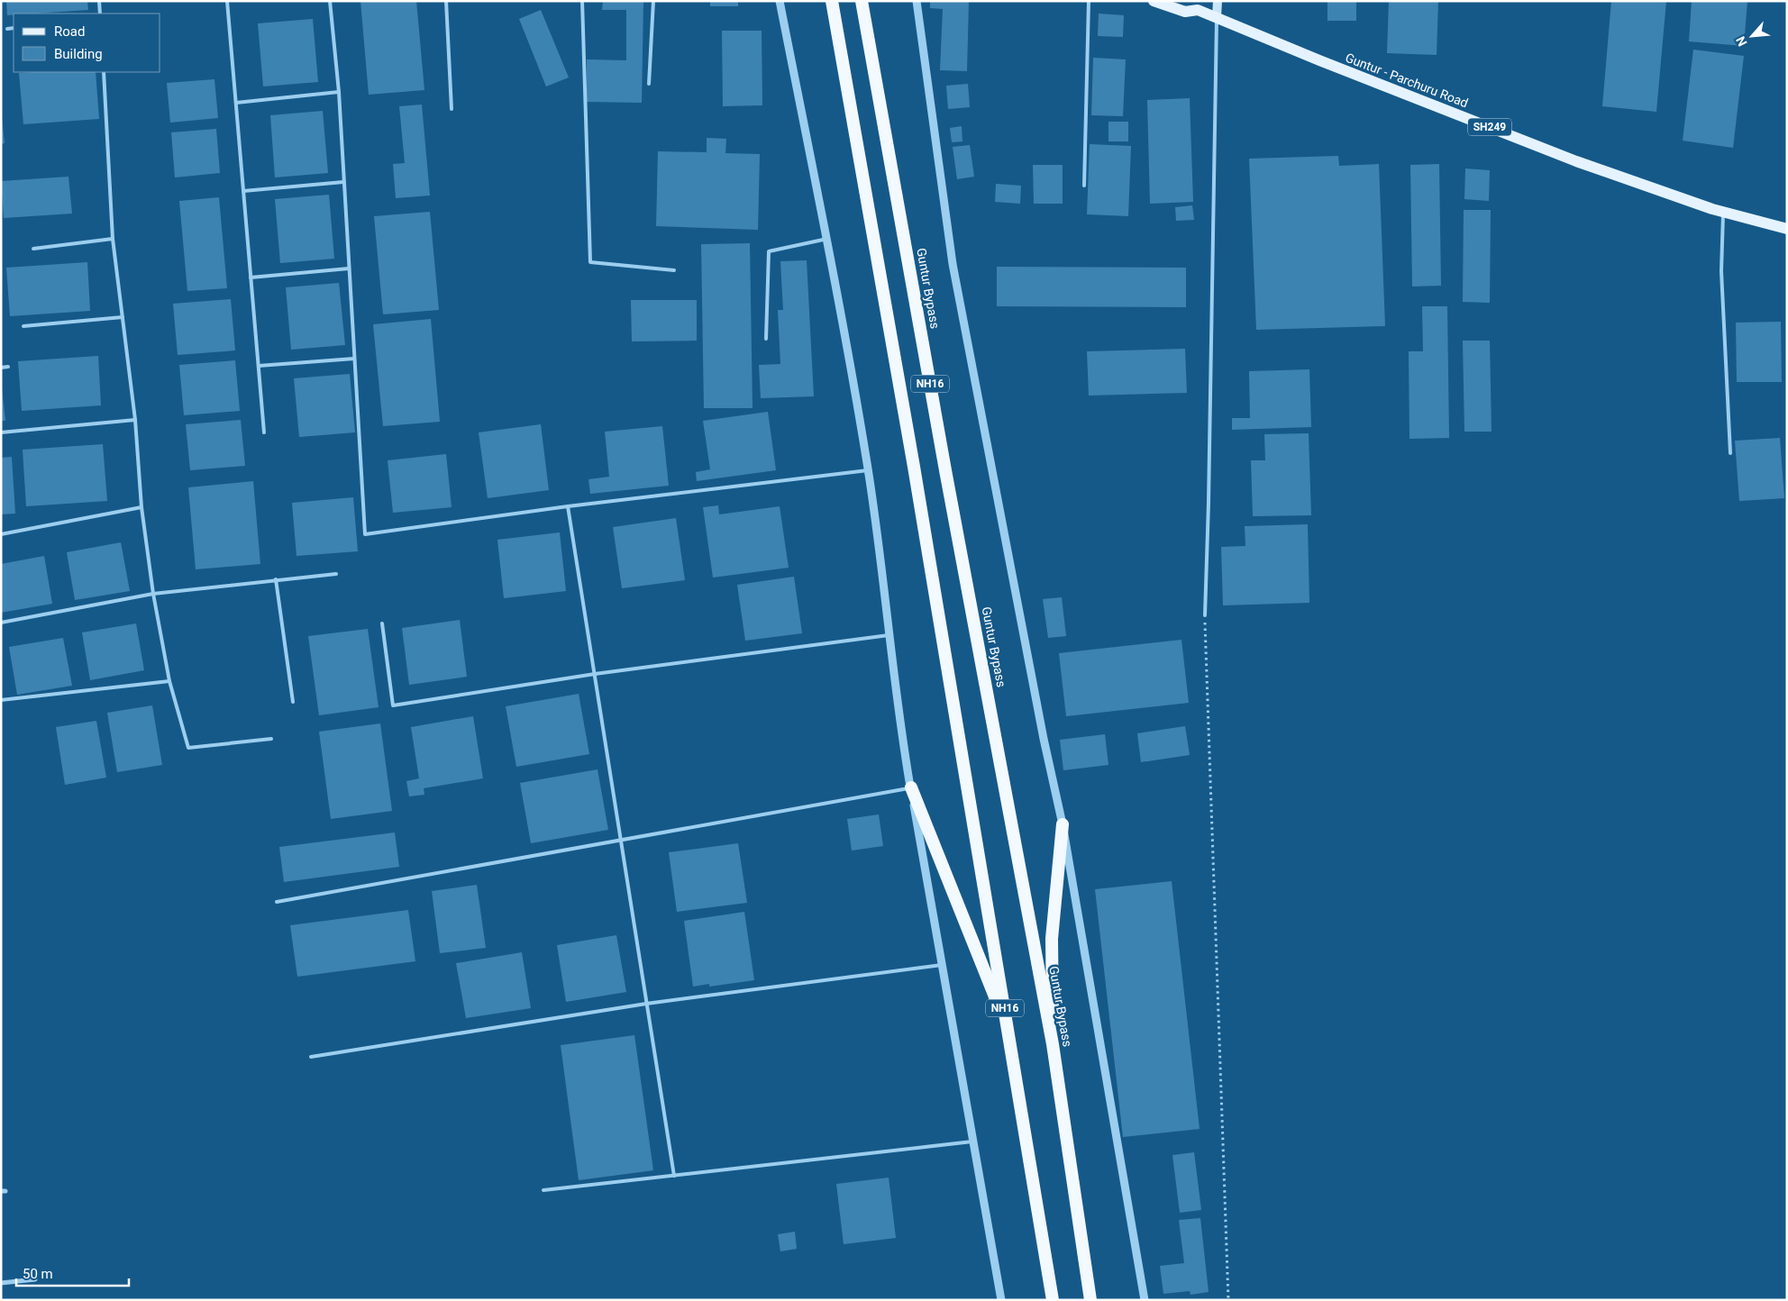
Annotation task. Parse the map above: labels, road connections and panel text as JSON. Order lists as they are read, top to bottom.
{
  "streets": {
    "highway": ["Guntur Bypass", "NH16"],
    "main road": ["Guntur - Parchuru Road", "SH249"]
  },
  "legend": ["Road", "Building"],
  "scale_bar": "50 m",
  "north": "bottom left"
}
